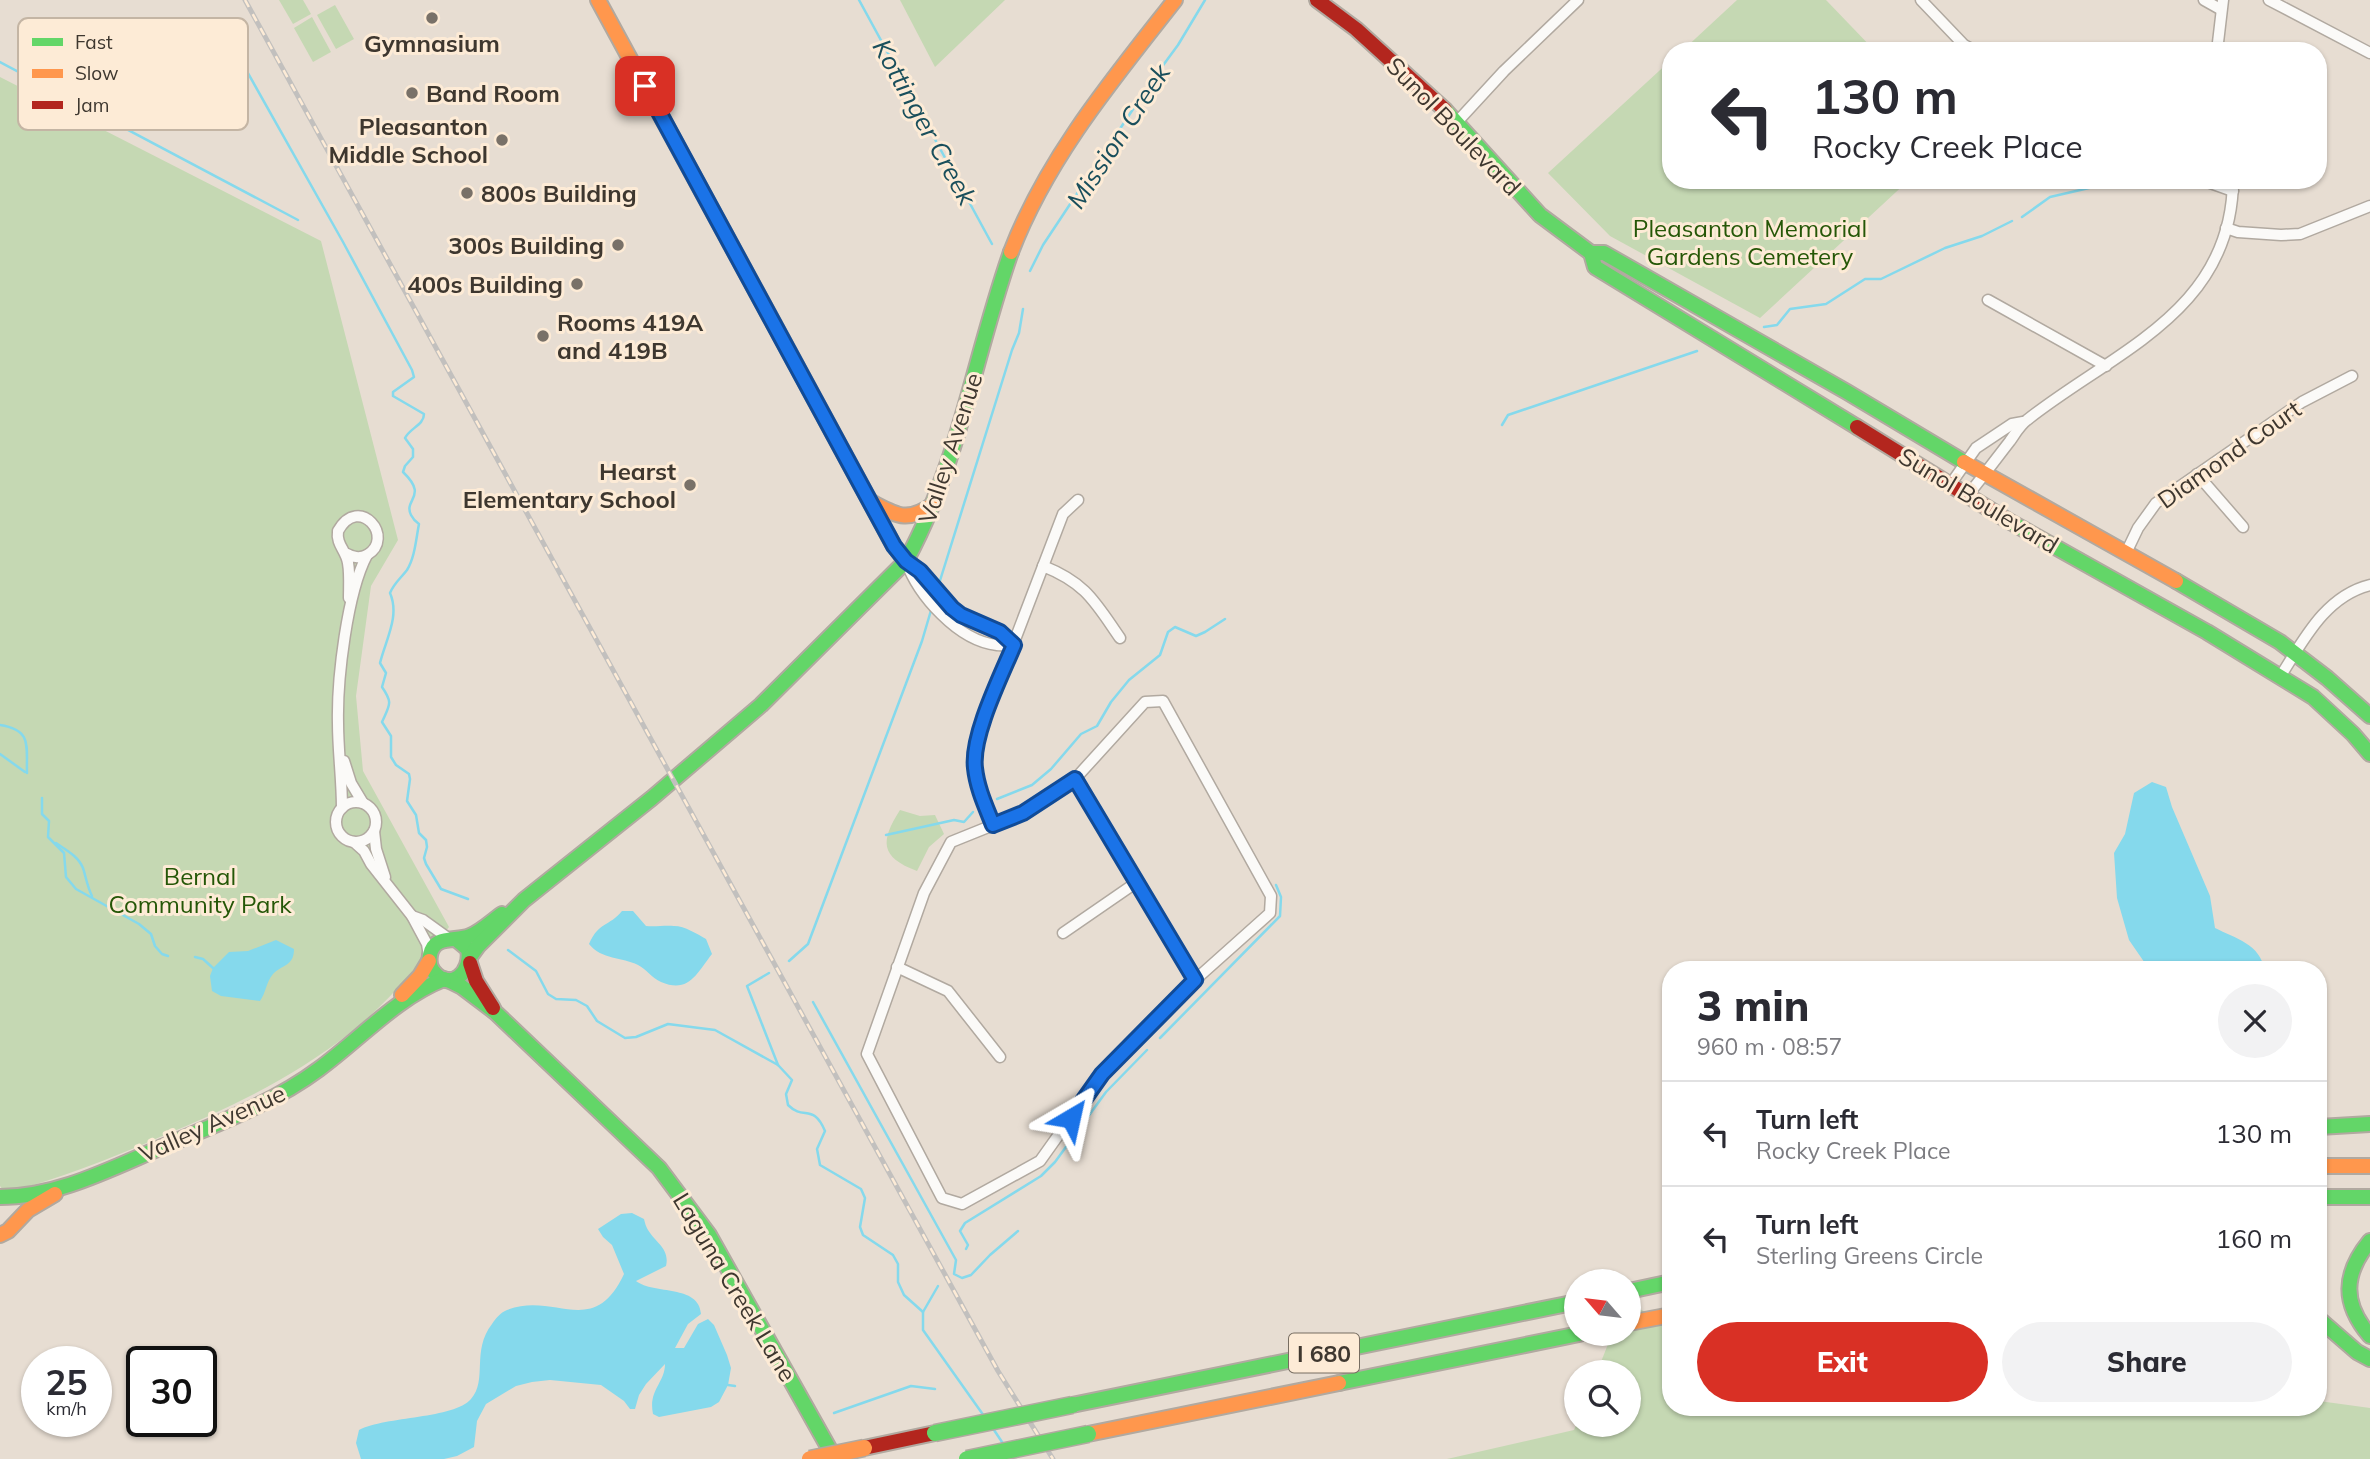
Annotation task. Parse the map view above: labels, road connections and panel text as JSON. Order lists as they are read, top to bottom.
{
  "streets": {
    "main road": [
      "Sunol Boulevard",
      "Valley Avenue",
      "Laguna Creek Lane",
      "I 680"
    ],
    "street": ["Diamond Court"]
  },
  "crossings": [
    ["Sunol Boulevard", "Diamond Court"],
    ["Valley Avenue", "Laguna Creek Lane"]
  ],
  "water": ["Kottinger Creek", "Mission Creek"],
  "parks": ["Pleasanton Memorial Gardens Cemetery", "Bernal Community Park"],
  "places": [
    "Gymnasium",
    "Band Room",
    "Pleasanton Middle School",
    "800s Building",
    "300s Building",
    "400s Building",
    "Rooms 419A and 419B",
    "Hearst Elementary School"
  ],
  "legend": ["Fast", "Slow", "Jam"],
  "north": "top left",
  "page": {
    "turn": ["130 m", "Rocky Creek Place"],
    "heading": ["3 min", "960 m · 08:57"],
    "list": [
      {
        "name": "Turn left",
        "note": "Rocky Creek Place",
        "value": "130 m"
      },
      {
        "name": "Turn left",
        "note": "Sterling Greens Circle",
        "value": "160 m"
      }
    ],
    "buttons": ["Exit", "Share"],
    "speed": "25 km/h",
    "limit": "30"
  }
}
